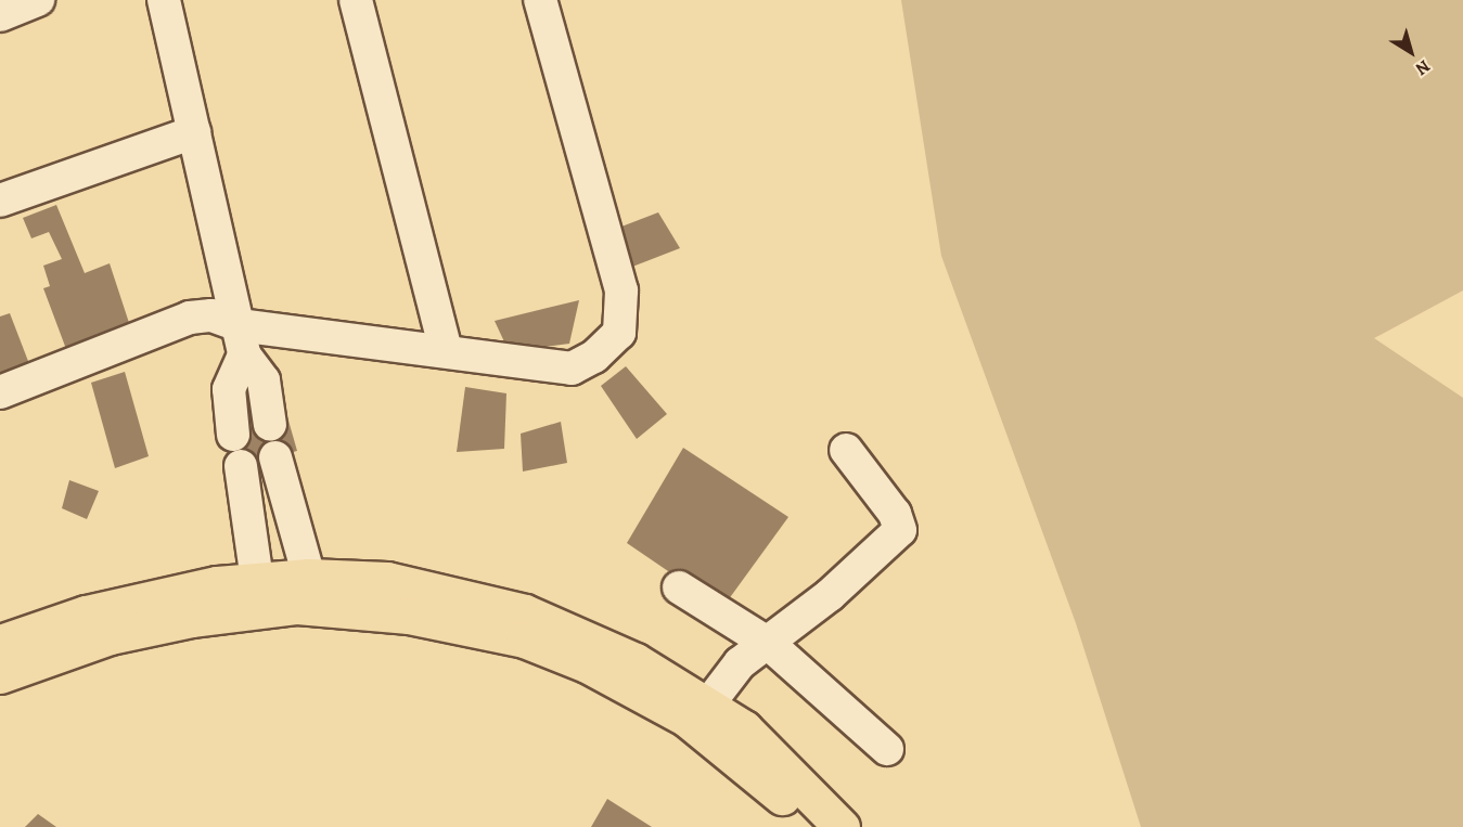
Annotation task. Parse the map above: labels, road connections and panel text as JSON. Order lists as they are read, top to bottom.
{
  "north": "bottom right"
}
